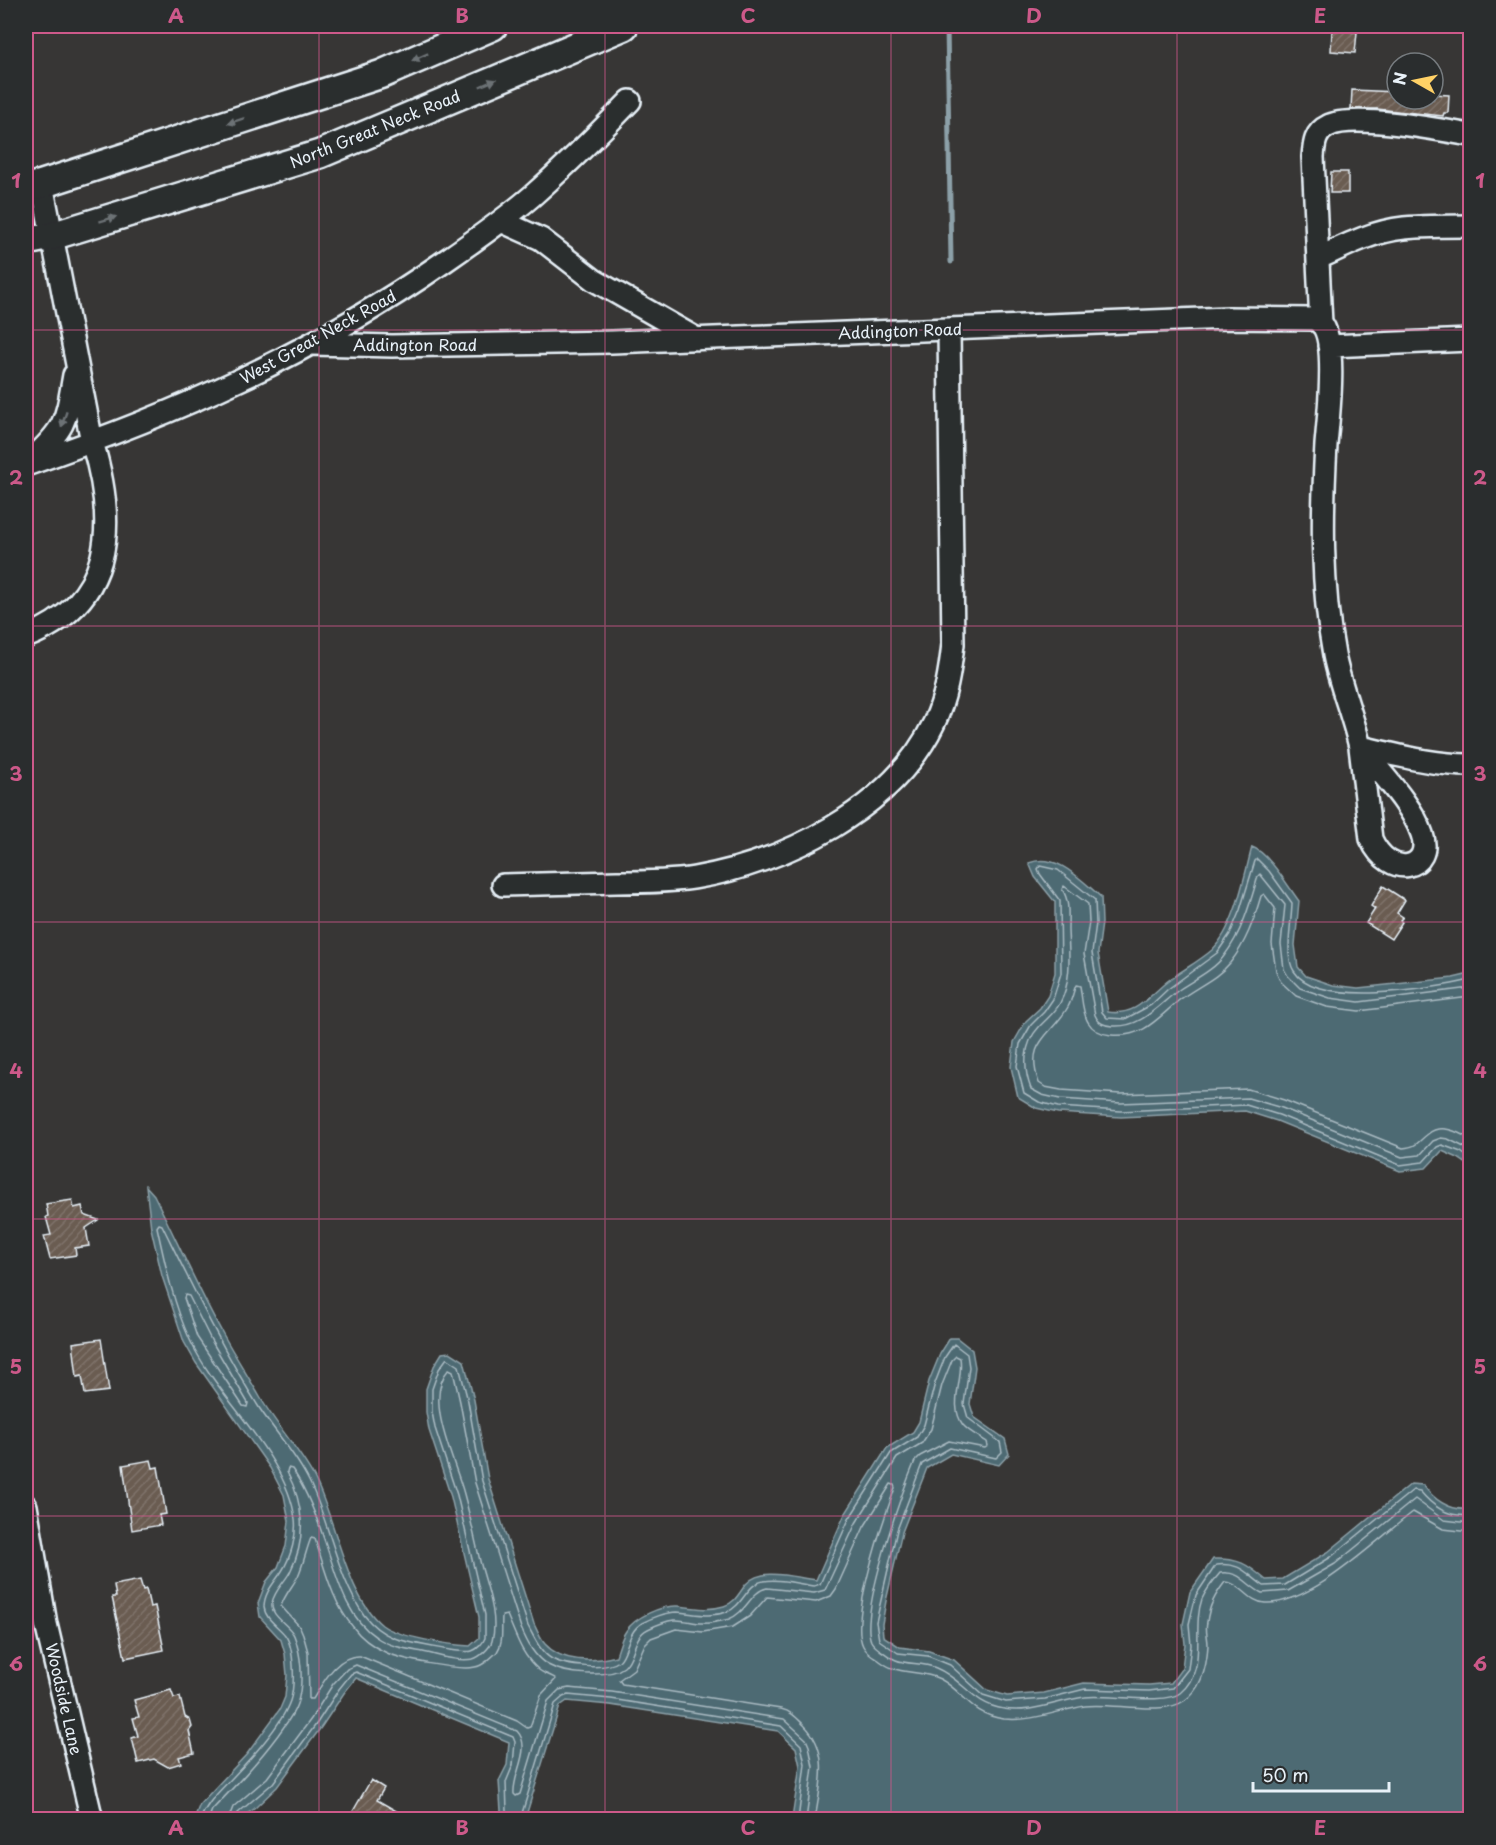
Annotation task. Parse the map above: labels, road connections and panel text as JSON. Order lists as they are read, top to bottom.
{
  "streets": {
    "main road": ["North Great Neck Road"],
    "street": ["Addington Road", "West Great Neck Road", "Woodside Lane"]
  },
  "crossings": [
    ["Addington Road", "West Great Neck Road"]
  ],
  "scale_bar": "50 m",
  "north": "left",
  "grid": {
    "columns": [
      "A",
      "B",
      "C",
      "D",
      "E"
    ],
    "rows": [
      "1",
      "2",
      "3",
      "4",
      "5",
      "6"
    ]
  }
}
